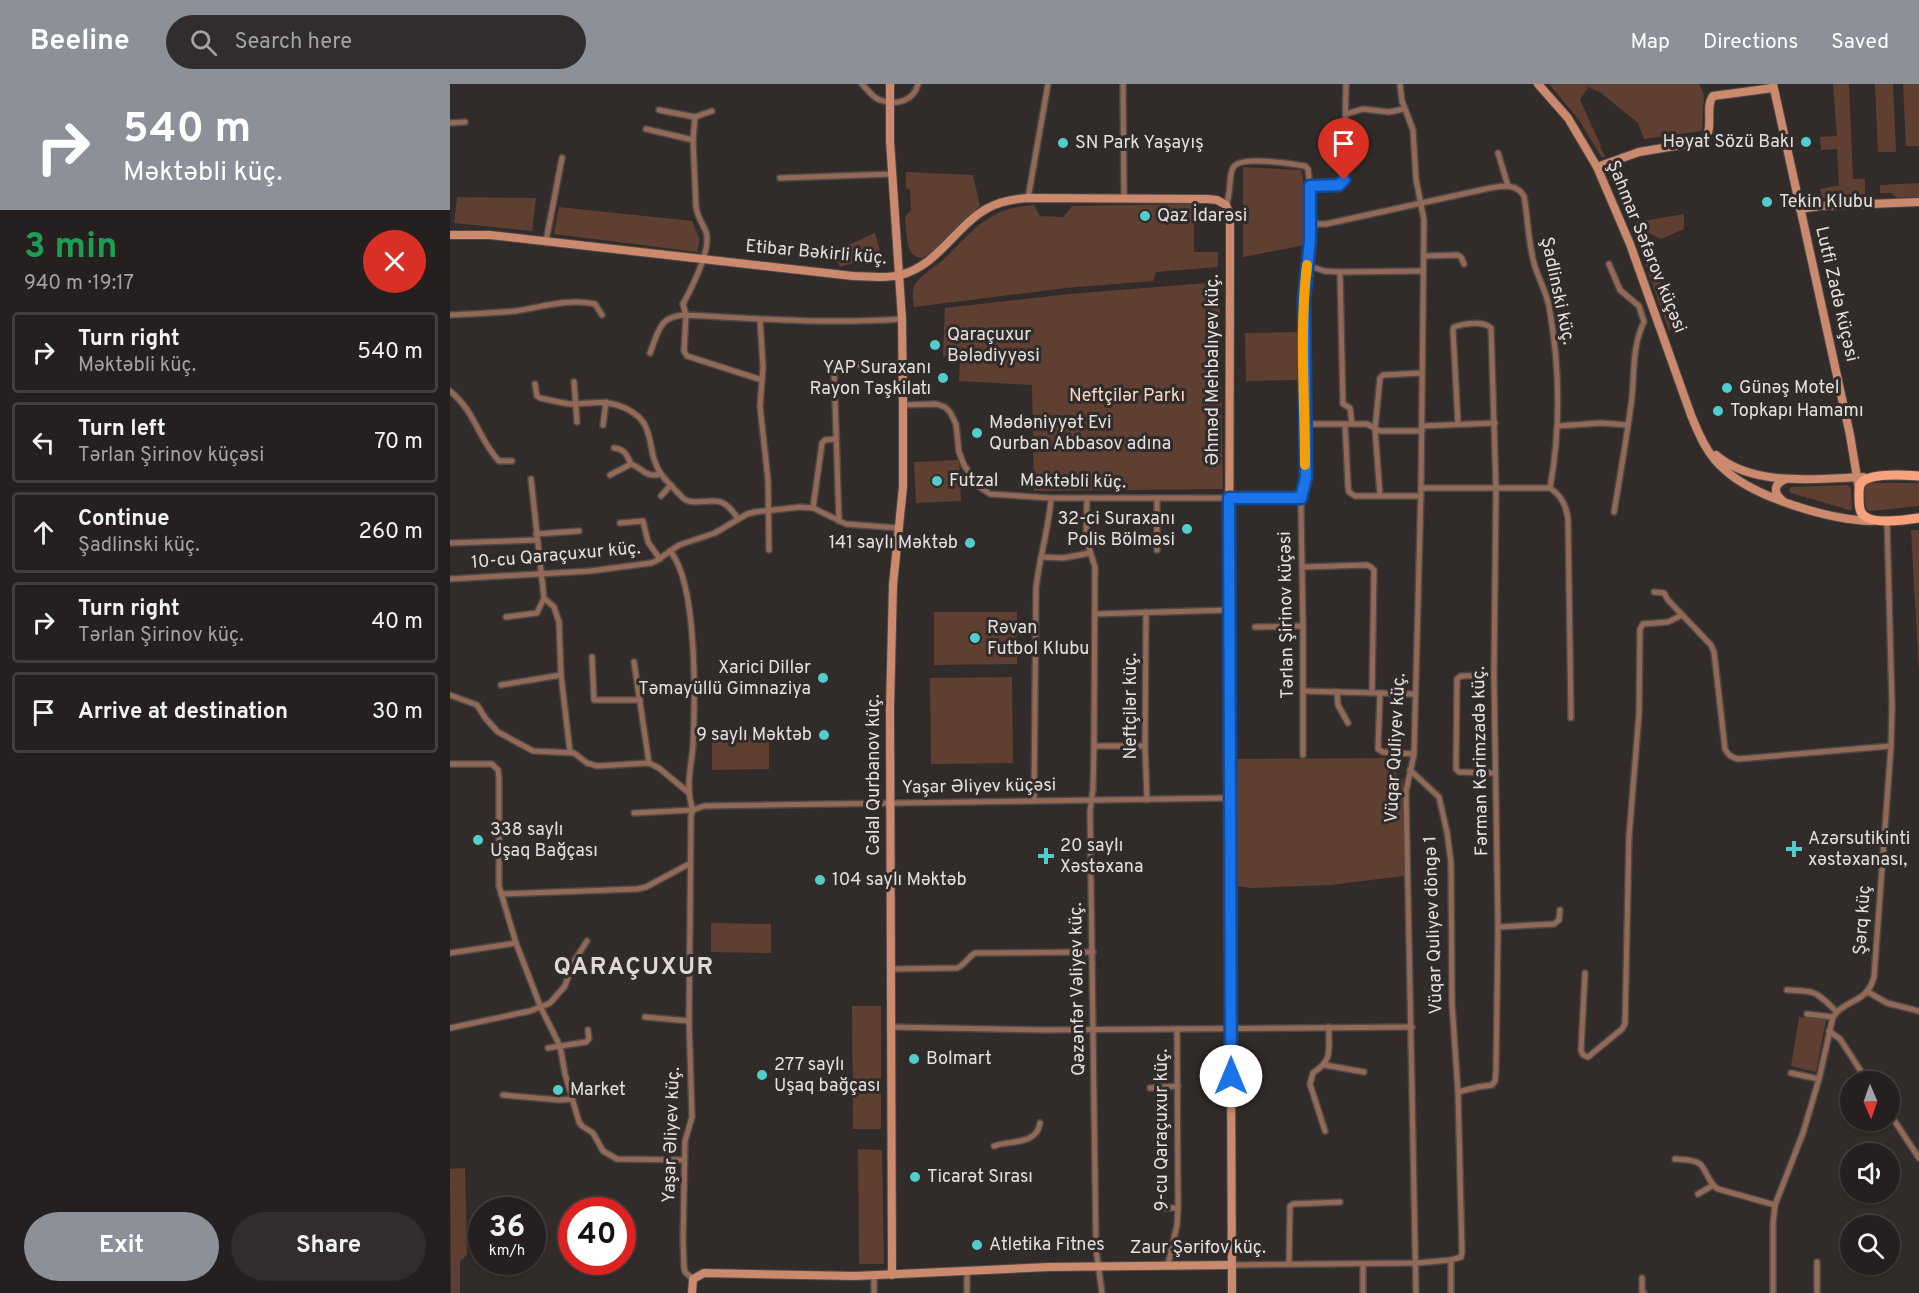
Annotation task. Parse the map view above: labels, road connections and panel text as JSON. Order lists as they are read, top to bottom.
{
  "streets": {
    "street": [
      "Şahmar Səfərov küçəsi",
      "Etibar Bəkirli küç.",
      "Şadlinski küç.",
      "Lutfi Zadə küçəsi",
      "Əhməd Mehbalıyev küç.",
      "Məktəbli küç.",
      "10-cu Qaraçuxur küç.",
      "Tərlan Şirinov küçəsi",
      "Neftçilər küç.",
      "Vüqar Quliyev küç.",
      "Fərman Kərimzadə küç.",
      "Cəlal Qurbanov küç.",
      "Yaşar Əliyev küçəsi",
      "Şərq küç",
      "Vüqar Quliyev döngə 1",
      "Qəzənfər Vəliyev küç.",
      "9-cu Qaraçuxur küç.",
      "Yaşar Əliyev küç.",
      "Zaur Şərifov küç."
    ]
  },
  "crossings": [
    ["Etibar Bəkirli küç.", "Əhməd Mehbalıyev küç."],
    ["Etibar Bəkirli küç.", "Cəlal Qurbanov küç."],
    ["Əhməd Mehbalıyev küç.", "Məktəbli küç."],
    ["Əhməd Mehbalıyev küç.", "Yaşar Əliyev küçəsi"],
    ["Əhməd Mehbalıyev küç.", "Zaur Şərifov küç."],
    ["Məktəbli küç.", "Tərlan Şirinov küçəsi"],
    ["Məktəbli küç.", "Cəlal Qurbanov küç."],
    ["Məktəbli küç.", "Qəzənfər Vəliyev küç."],
    ["10-cu Qaraçuxur küç.", "Cəlal Qurbanov küç."],
    ["10-cu Qaraçuxur küç.", "Yaşar Əliyev küç."],
    ["Neftçilər küç.", "Yaşar Əliyev küçəsi"],
    ["Vüqar Quliyev küç.", "Vüqar Quliyev döngə 1"],
    ["Vüqar Quliyev küç.", "Zaur Şərifov küç."],
    ["Fərman Kərimzadə küç.", "Vüqar Quliyev döngə 1"],
    ["Cəlal Qurbanov küç.", "Yaşar Əliyev küçəsi"],
    ["Cəlal Qurbanov küç.", "Zaur Şərifov küç."],
    ["Yaşar Əliyev küçəsi", "Qəzənfər Vəliyev küç."],
    ["Yaşar Əliyev küçəsi", "Yaşar Əliyev küç."],
    ["Qəzənfər Vəliyev küç.", "Zaur Şərifov küç."],
    ["9-cu Qaraçuxur küç.", "Zaur Şərifov küç."],
    ["Yaşar Əliyev küç.", "Zaur Şərifov küç."]
  ],
  "districts": ["QARAÇUXUR"],
  "parks": ["Neftçilər Parkı"],
  "places": {
    "other": [
      "Həyat Sözü Bakı",
      "SN Park Yaşayış",
      "Tekin Klubu",
      "Qaz İdarəsi",
      "Qaraçuxur Bələdiyyəsi",
      "YAP Suraxanı Rayon Təşkilatı",
      "Günəş Motel",
      "Topkapı Hamamı",
      "Mədəniyyət Evi Qurban Abbasov adına",
      "Futzal",
      "32-ci Suraxanı Polis Bölməsi",
      "141 saylı Məktəb",
      "Rəvan Futbol Klubu",
      "Xarici Dillər Təmayüllü Gimnaziya",
      "9 saylı Məktəb",
      "338 saylı Uşaq Bağçası",
      "104 saylı Məktəb",
      "Bolmart",
      "277 saylı Uşaq bağçası",
      "Market",
      "Ticarət Sırası",
      "Atletika Fitnes"
    ],
    "health": ["Azərsutikinti xəstəxanası,", "20 saylı Xəstəxana"]
  },
  "north": "bottom",
  "page": {
    "header": "Beeline",
    "search": "Search here",
    "nav": ["Map", "Directions", "Saved"],
    "turn": ["540 m", "Məktəbli küç."],
    "heading": ["3 min", "940 m · 19:17"],
    "list": [
      {
        "name": "Turn right",
        "note": "Məktəbli küç.",
        "value": "540 m"
      },
      {
        "name": "Turn left",
        "note": "Tərlan Şirinov küçəsi",
        "value": "70 m"
      },
      {
        "name": "Continue",
        "note": "Şadlinski küç.",
        "value": "260 m"
      },
      {
        "name": "Turn right",
        "note": "Tərlan Şirinov küç.",
        "value": "40 m"
      },
      {
        "name": "Arrive at destination",
        "value": "30 m"
      }
    ],
    "speed": "36 km/h",
    "limit": "40",
    "buttons": ["Exit", "Share"]
  }
}
